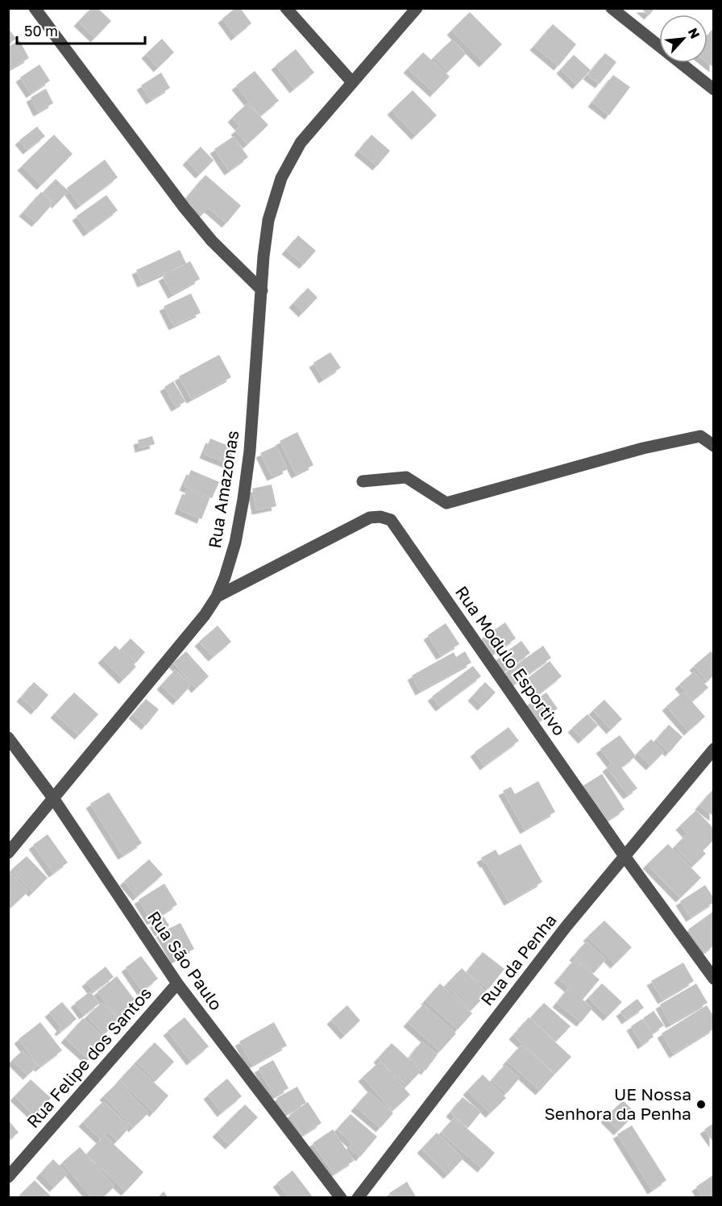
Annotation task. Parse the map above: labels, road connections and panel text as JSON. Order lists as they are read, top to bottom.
{
  "streets": {
    "street": [
      "Rua Amazonas",
      "Rua Modulo Esportivo",
      "Rua da Penha",
      "Rua São Paulo",
      "Rua Felipe dos Santos"
    ]
  },
  "crossings": [
    ["Rua Amazonas", "Rua Modulo Esportivo"],
    ["Rua Amazonas", "Rua São Paulo"],
    ["Rua Modulo Esportivo", "Rua da Penha"],
    ["Rua São Paulo", "Rua Felipe dos Santos"]
  ],
  "places": ["UE Nossa Senhora da Penha"],
  "scale_bar": "50 m",
  "north": "top right"
}
